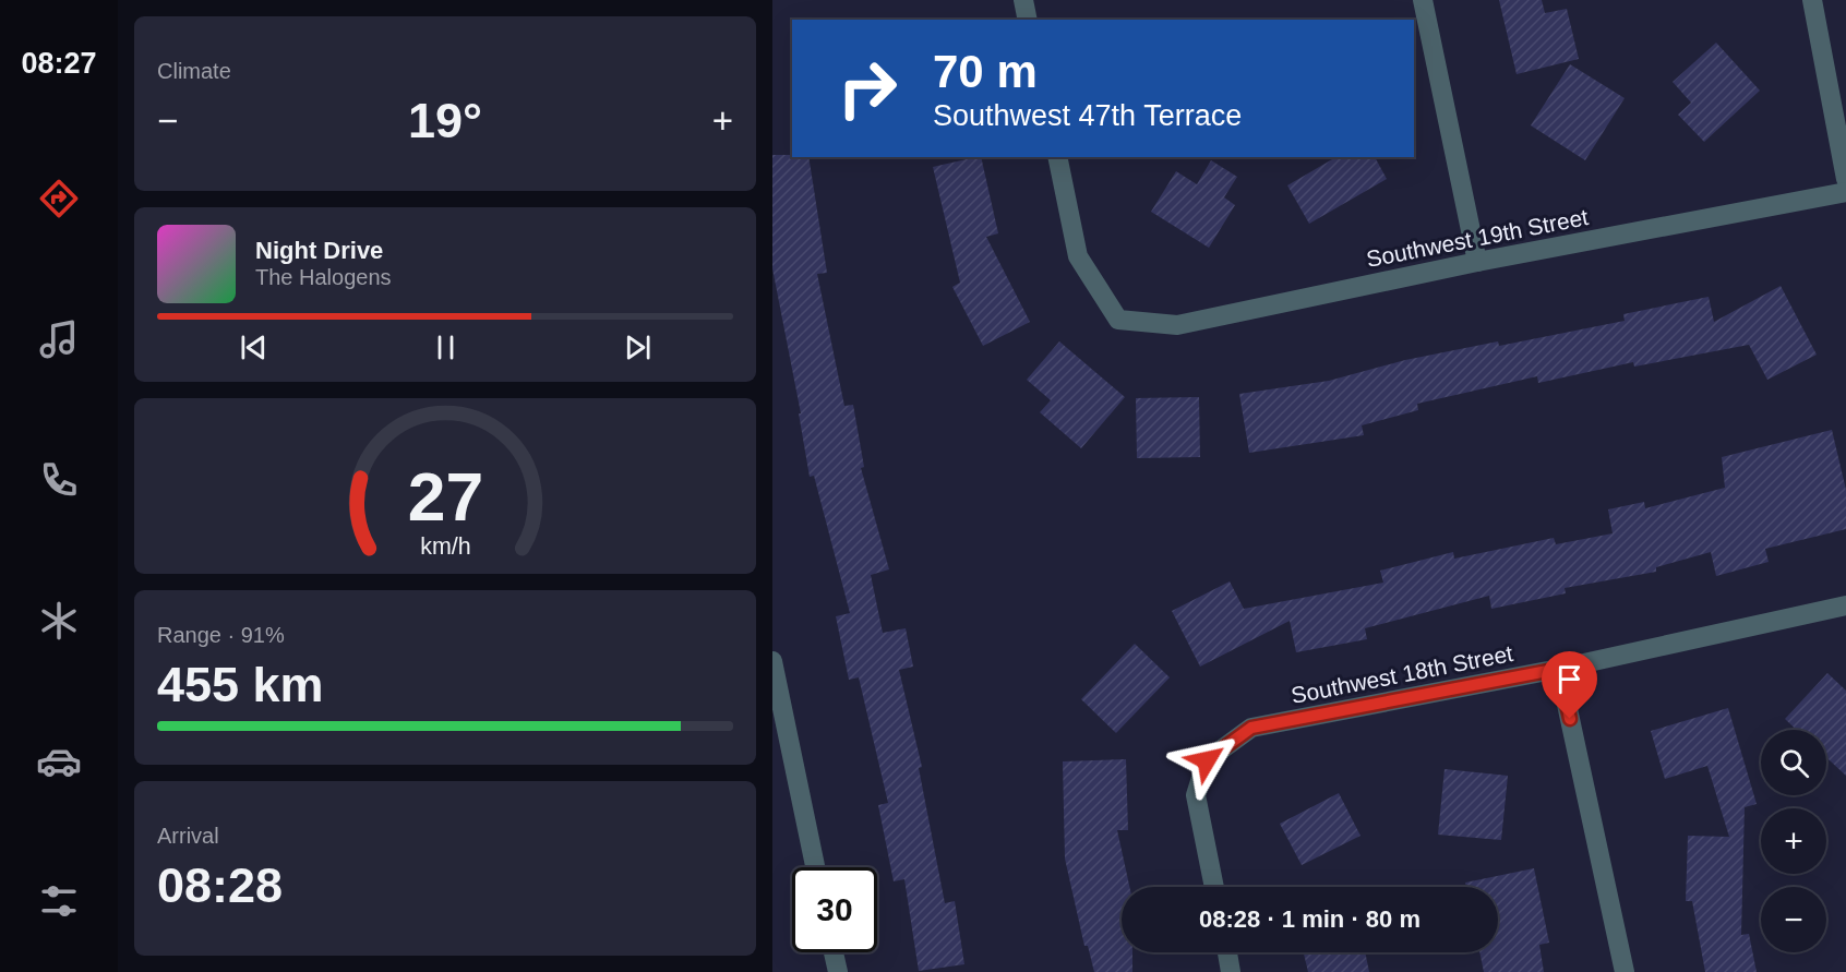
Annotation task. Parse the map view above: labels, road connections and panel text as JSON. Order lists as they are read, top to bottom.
{
  "streets": {
    "street": ["Southwest 19th Street", "Southwest 18th Street"]
  },
  "page": {
    "tabs": "08:27",
    "tile": [
      "Climate",
      ["Range · 91%", "455 km"],
      ["Arrival", "08:28"]
    ],
    "turn": ["70 m", "Southwest 47th Terrace"],
    "heat": ["−", "19°", "+"],
    "song": ["Night Drive", "The Halogens"],
    "map_buttons": ["+", "−"],
    "limit": "30",
    "trip": "08:28 · 1 min · 80 m",
    "gauge": ["27", "km/h"]
  }
}
